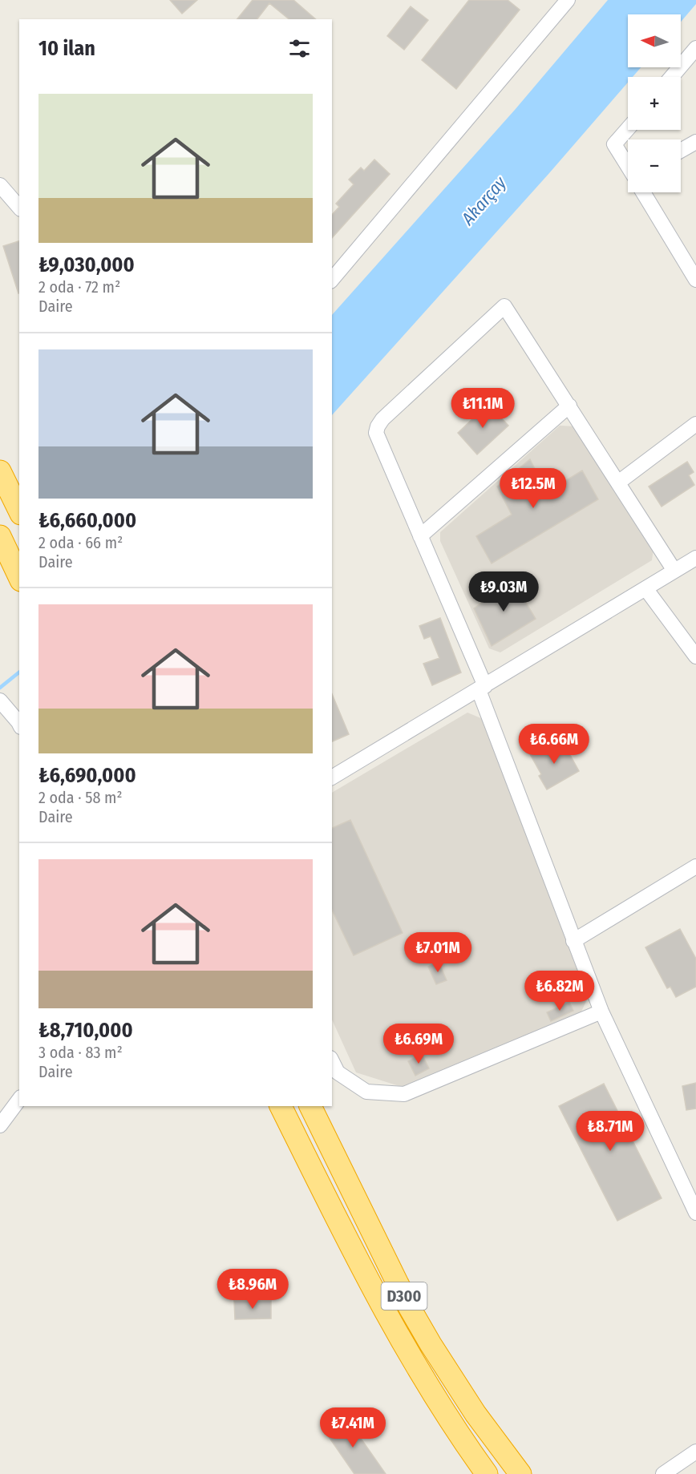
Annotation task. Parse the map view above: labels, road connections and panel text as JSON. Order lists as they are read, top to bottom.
{
  "streets": {
    "highway": ["D300"]
  },
  "water": ["Akarçay"],
  "north": "left",
  "page": {
    "map_buttons": ["+", "−"],
    "heading": "10 ilan",
    "list": [
      {
        "name": "₺9,030,000",
        "note": "2 oda · 72 m² · Daire"
      },
      {
        "name": "₺6,660,000",
        "note": "2 oda · 66 m² · Daire"
      },
      {
        "name": "₺6,690,000",
        "note": "2 oda · 58 m² · Daire"
      },
      {
        "name": "₺8,710,000",
        "note": "3 oda · 83 m² · Daire"
      }
    ],
    "price": [
      "₺11.1M",
      "₺12.5M",
      "₺9.03M",
      "₺6.66M",
      "₺7.01M",
      "₺6.82M",
      "₺6.69M",
      "₺8.71M",
      "₺8.96M",
      "₺7.41M"
    ]
  }
}
